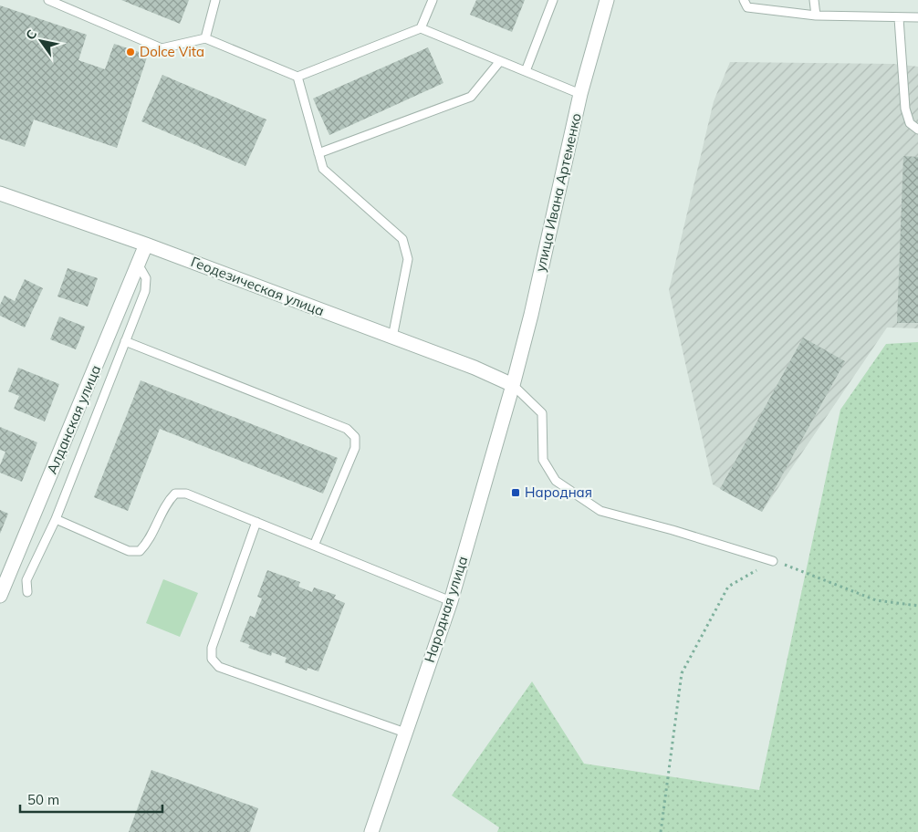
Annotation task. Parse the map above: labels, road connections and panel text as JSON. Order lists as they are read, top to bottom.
{
  "streets": {
    "street": [
      "улица Ивана Артеменко",
      "Геодезическая улица",
      "Алданская улица",
      "Народная улица"
    ]
  },
  "crossings": [
    ["улица Ивана Артеменко", "Геодезическая улица"],
    ["улица Ивана Артеменко", "Народная улица"],
    ["Геодезическая улица", "Алданская улица"],
    ["Геодезическая улица", "Народная улица"]
  ],
  "places": {
    "other": ["Dolce Vita"],
    "transit": ["Народная"]
  },
  "scale_bar": "50 m",
  "north": "top left"
}
